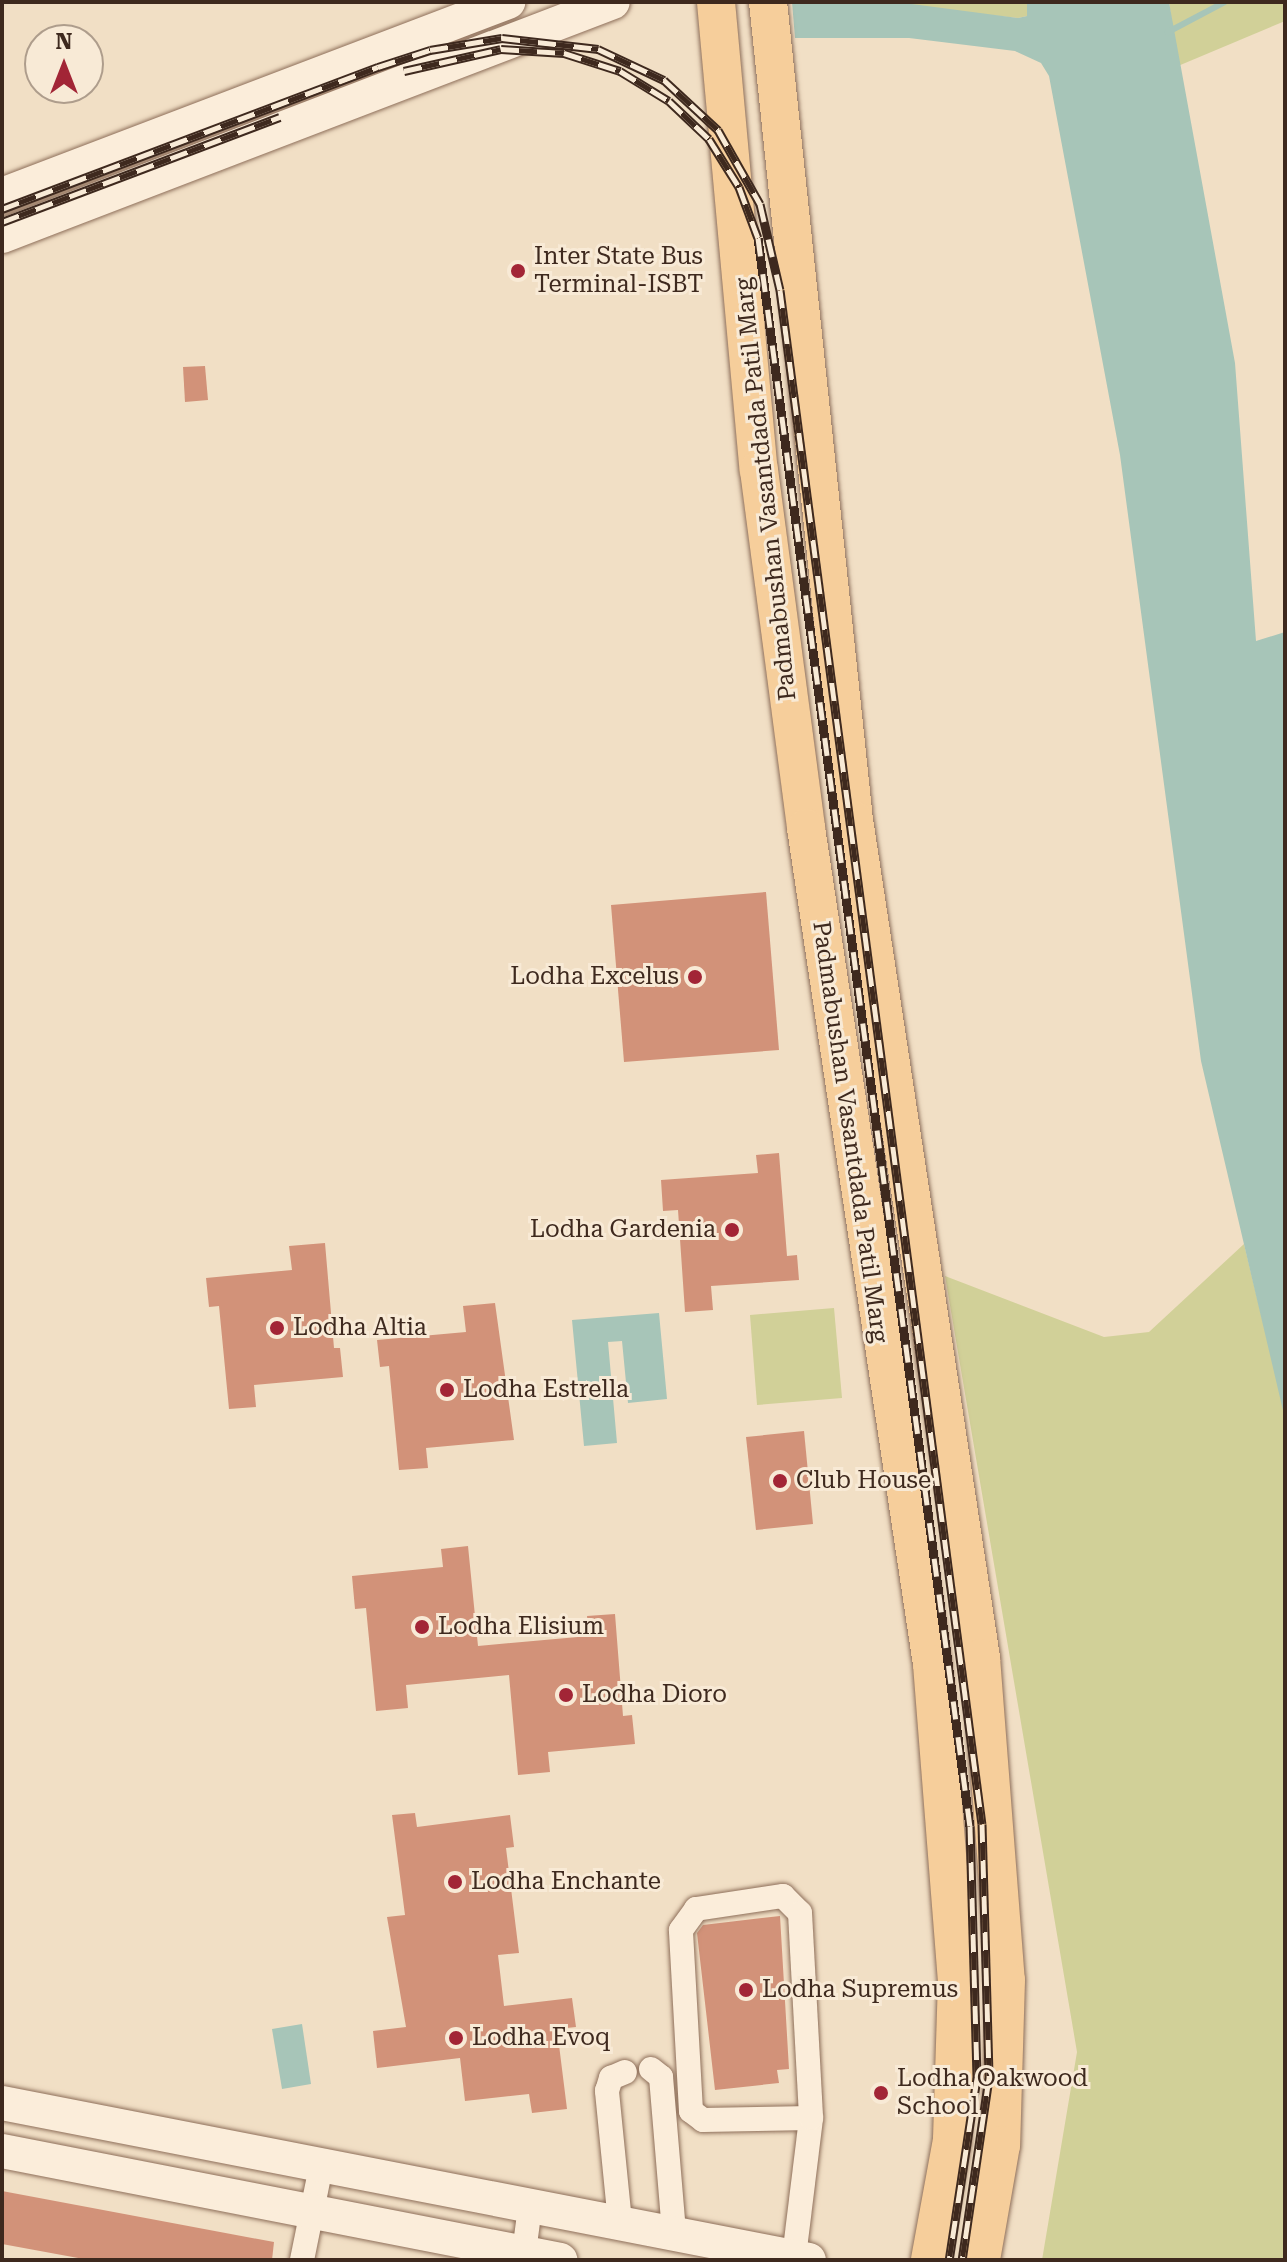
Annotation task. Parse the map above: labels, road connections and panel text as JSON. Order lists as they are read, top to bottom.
{
  "streets": {
    "main road": ["Padmabushan Vasantdada Patil Marg"]
  },
  "places": [
    "Inter State Bus Terminal-ISBT",
    "Lodha Excelus",
    "Lodha Gardenia",
    "Lodha Altia",
    "Lodha Estrella",
    "Club House",
    "Lodha Elisium",
    "Lodha Dioro",
    "Lodha Enchante",
    "Lodha Supremus",
    "Lodha Evoq",
    "Lodha Oakwood School"
  ],
  "north": "top"
}
